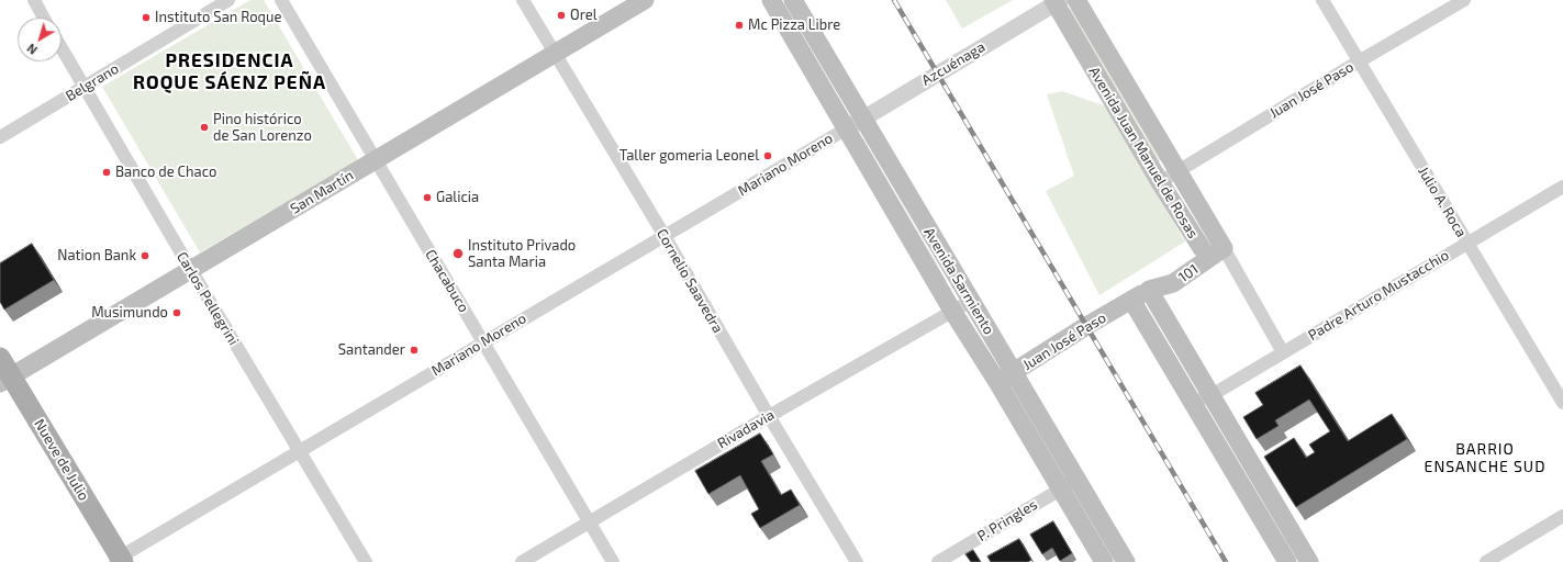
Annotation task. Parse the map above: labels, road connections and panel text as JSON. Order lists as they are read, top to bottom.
{
  "streets": {
    "main road": [
      "Juan José Paso",
      "Avenida Juan Manuel de Rosas",
      "San Martín",
      "101",
      "Avenida Sarmiento",
      "Nueve de Julio"
    ],
    "street": [
      "Azcuénaga",
      "Belgrano",
      "Mariano Moreno",
      "Julio A. Roca",
      "Chacabuco",
      "Cornelio Saavedra",
      "Padre Arturo Mustacchio",
      "Carlos Pellegrini",
      "Rivadavia",
      "P. Pringles"
    ]
  },
  "crossings": [
    ["Azcuénaga", "Avenida Juan Manuel de Rosas"],
    ["Azcuénaga", "Mariano Moreno"],
    ["Azcuénaga", "Avenida Sarmiento"],
    ["Belgrano", "Carlos Pellegrini"],
    ["Juan José Paso", "Avenida Juan Manuel de Rosas"],
    ["Juan José Paso", "Julio A. Roca"],
    ["Juan José Paso", "Avenida Sarmiento"],
    ["Avenida Juan Manuel de Rosas", "101"],
    ["Mariano Moreno", "Chacabuco"],
    ["Mariano Moreno", "Cornelio Saavedra"],
    ["Mariano Moreno", "Avenida Sarmiento"],
    ["Mariano Moreno", "Carlos Pellegrini"],
    ["Mariano Moreno", "Nueve de Julio"],
    ["San Martín", "Chacabuco"],
    ["San Martín", "Cornelio Saavedra"],
    ["San Martín", "Carlos Pellegrini"],
    ["San Martín", "Nueve de Julio"],
    ["Julio A. Roca", "Padre Arturo Mustacchio"],
    ["Chacabuco", "Rivadavia"],
    ["Cornelio Saavedra", "Rivadavia"],
    ["Avenida Sarmiento", "Rivadavia"],
    ["Avenida Sarmiento", "P. Pringles"]
  ],
  "districts": ["PRESIDENCIA ROQUE SÁENZ PEÑA", "BARRIO ENSANCHE SUD"],
  "places": [
    "Orel",
    "Instituto San Roque",
    "Mc Pizza Libre",
    "Pino histórico de San Lorenzo",
    "Taller gomeria Leonel",
    "Banco de Chaco",
    "Galicia",
    "Instituto Privado Santa Maria",
    "Nation Bank",
    "Musimundo",
    "Santander"
  ],
  "north": "bottom left"
}
